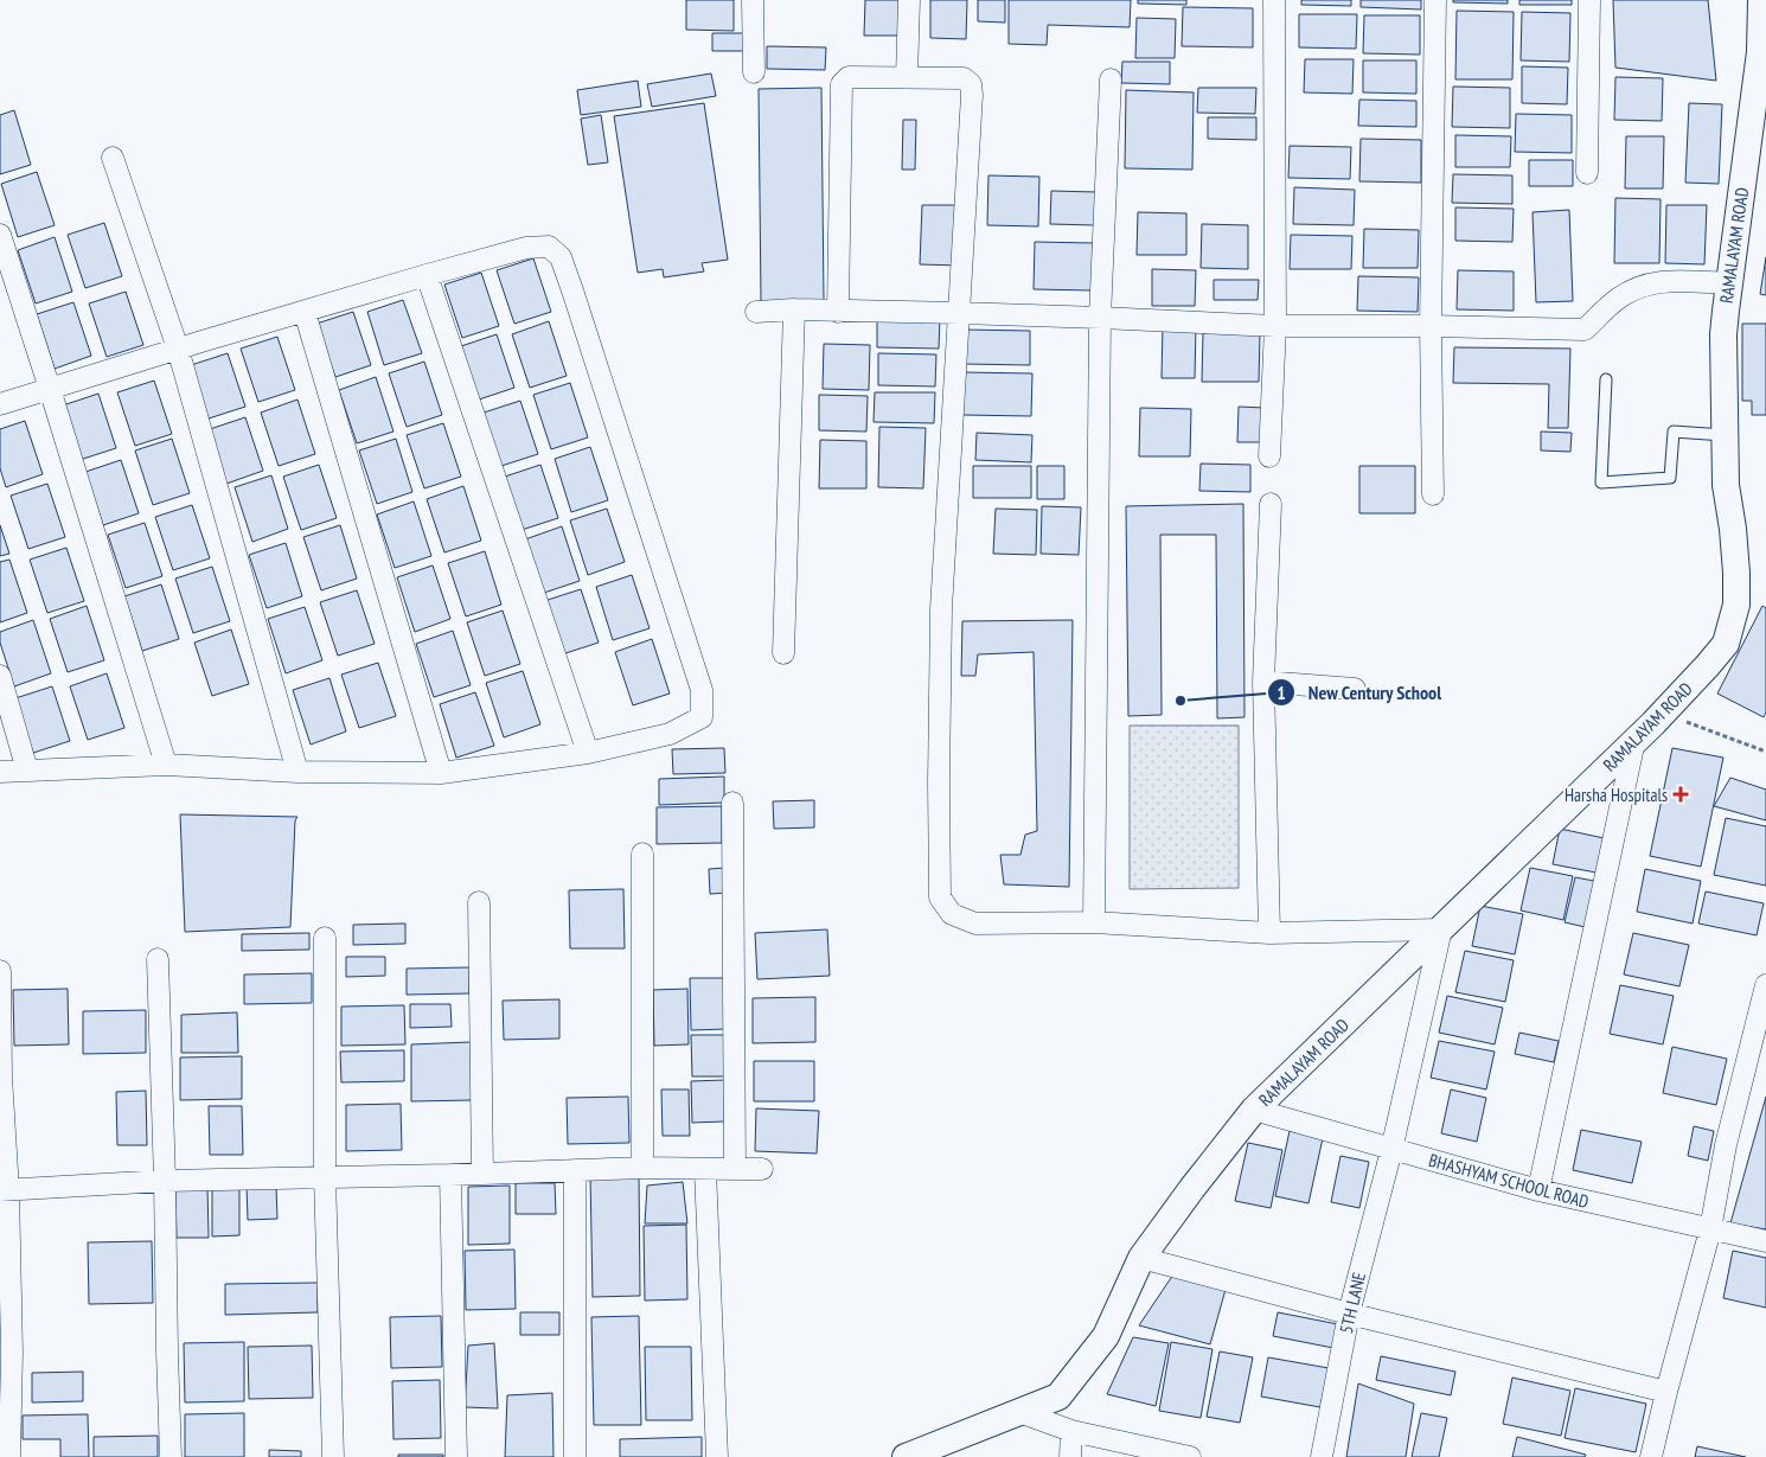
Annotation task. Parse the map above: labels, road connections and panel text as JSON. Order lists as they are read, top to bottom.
{
  "streets": {
    "street": ["RAMALAYAM ROAD", "BHASHYAM SCHOOL ROAD", "5TH LANE"]
  },
  "crossings": [
    ["RAMALAYAM ROAD", "BHASHYAM SCHOOL ROAD"],
    ["RAMALAYAM ROAD", "5TH LANE"],
    ["BHASHYAM SCHOOL ROAD", "5TH LANE"]
  ],
  "places": {
    "other": ["New Century School"],
    "health": ["Harsha Hospitals"]
  }
}
